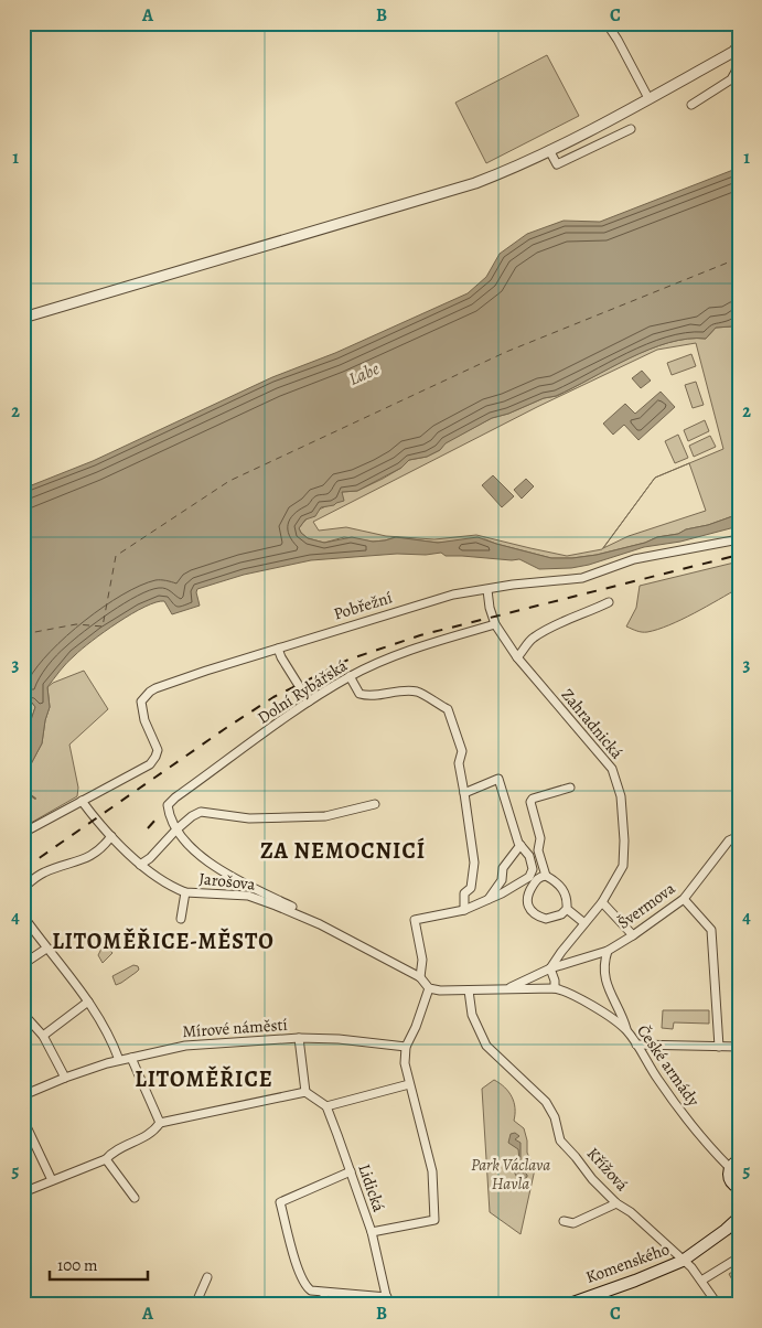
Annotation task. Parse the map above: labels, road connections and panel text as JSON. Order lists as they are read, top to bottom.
{
  "streets": {
    "main road": ["Komenského"],
    "street": [
      "Pobřežní",
      "Dolní Rybářská",
      "Zahradnická",
      "Jarošova",
      "Švermova",
      "Mírové náměstí",
      "České armády",
      "Křížová",
      "Lidická"
    ]
  },
  "crossings": [
    ["Pobřežní", "Zahradnická"],
    ["Pobřežní", "Jarošova"],
    ["Dolní Rybářská", "Zahradnická"],
    ["Zahradnická", "Švermova"],
    ["Křížová", "Komenského"]
  ],
  "districts": ["ZA NEMOCNICÍ", "LITOMĚŘICE-MĚSTO", "LITOMĚŘICE"],
  "water": ["Labe"],
  "parks": ["Park Václava Havla"],
  "scale_bar": "100 m",
  "grid": {
    "columns": ["A", "B", "C"],
    "rows": [
      "1",
      "2",
      "3",
      "4",
      "5"
    ]
  }
}
